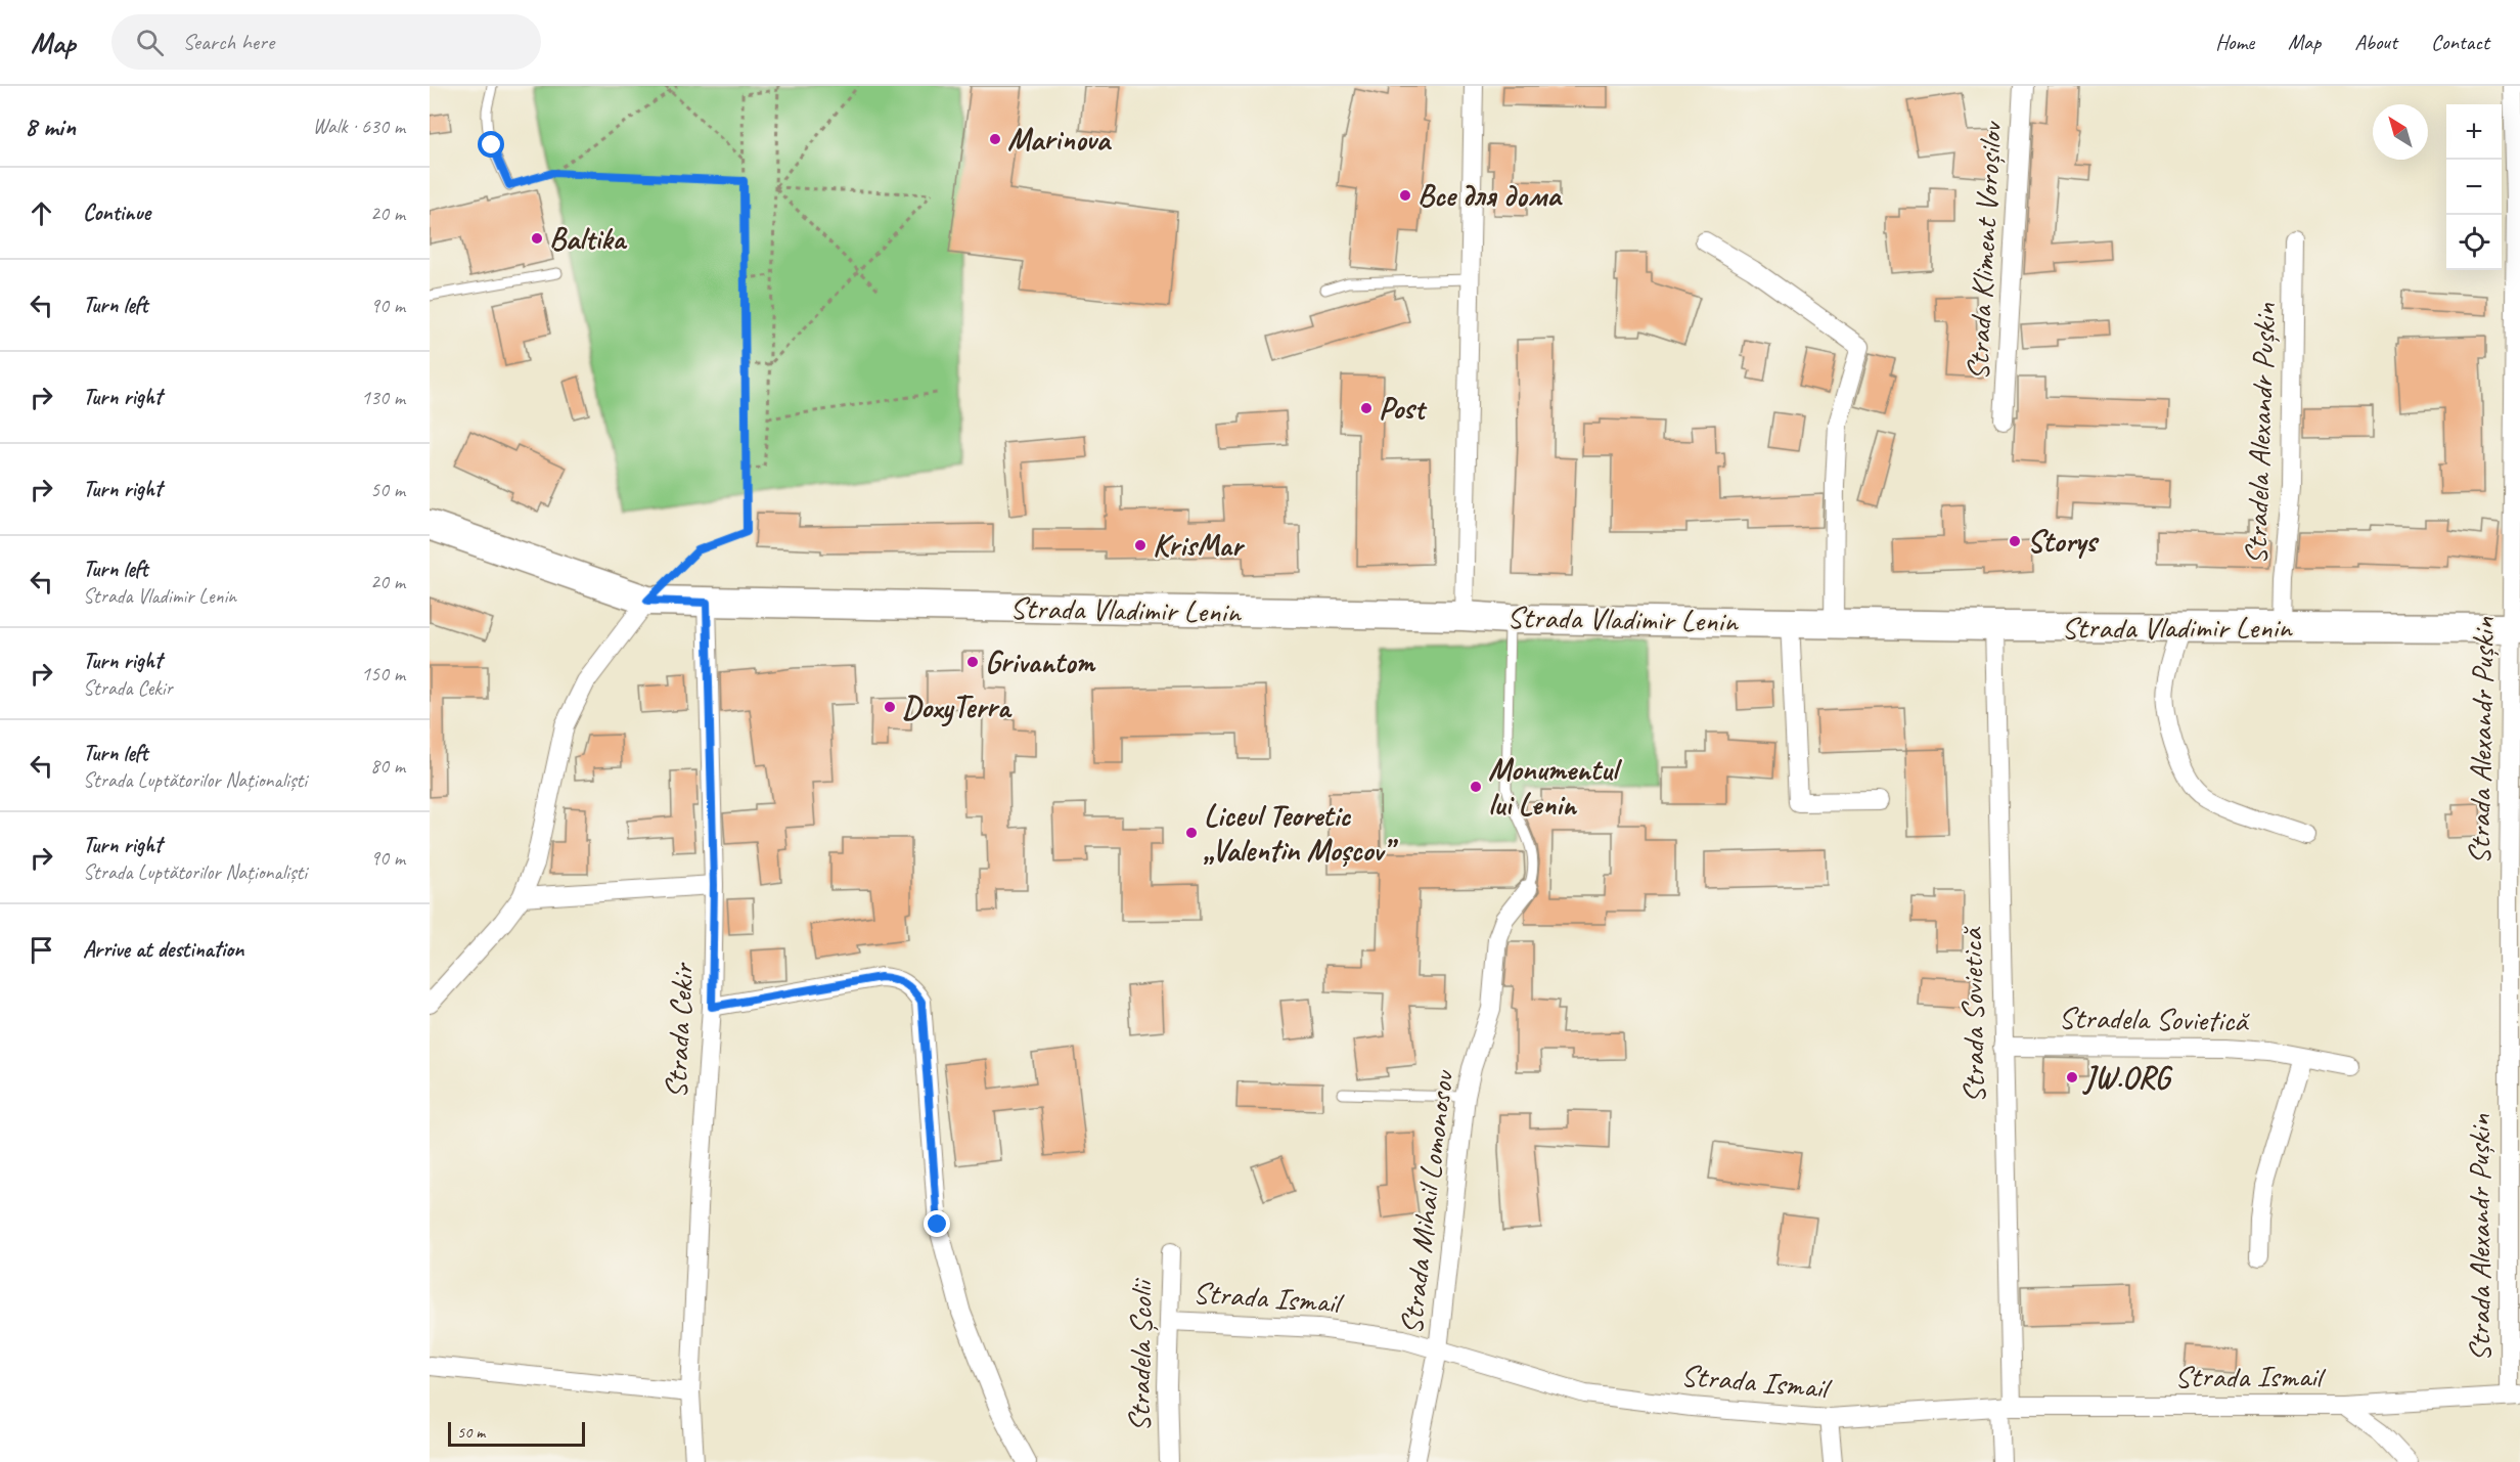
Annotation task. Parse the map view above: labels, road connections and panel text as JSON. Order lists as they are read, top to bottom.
{
  "streets": {
    "main road": ["Strada Vladimir Lenin"],
    "street": [
      "Strada Kliment Voroșilov",
      "Stradela Alexandr Pușkin",
      "Strada Alexandr Pușkin",
      "Strada Sovietică",
      "Stradela Sovietică",
      "Strada Cekir",
      "Strada Mihail Lomonosov",
      "Strada Ismail",
      "Stradela Școlii"
    ]
  },
  "crossings": [
    ["Stradela Alexandr Pușkin", "Strada Vladimir Lenin"],
    ["Strada Vladimir Lenin", "Strada Alexandr Pușkin"],
    ["Strada Vladimir Lenin", "Strada Sovietică"],
    ["Strada Vladimir Lenin", "Strada Cekir"],
    ["Strada Alexandr Pușkin", "Strada Ismail"],
    ["Strada Sovietică", "Stradela Sovietică"],
    ["Strada Sovietică", "Strada Ismail"],
    ["Strada Mihail Lomonosov", "Strada Ismail"],
    ["Strada Ismail", "Stradela Școlii"]
  ],
  "places": [
    "Marinova",
    "Все для дома",
    "Baltika",
    "Post",
    "Storys",
    "KrisMar",
    "Grivantom",
    "DoxyTerra",
    "Monumentul lui Lenin",
    "Liceul Teoretic „Valentin Moșcov”",
    "JW.ORG"
  ],
  "scale_bar": "50 m",
  "north": "top left",
  "page": {
    "header": "Map",
    "search": "Search here",
    "nav": [
      "Home",
      "Map",
      "About",
      "Contact"
    ],
    "heading": ["8 min", "Walk · 630 m"],
    "map_buttons": ["+", "−"],
    "list": [
      ["Continue", "20 m"],
      ["Turn left", "90 m"],
      ["Turn right", "130 m"],
      ["Turn right", "50 m"],
      ["Turn left", "Strada Vladimir Lenin", "20 m"],
      ["Turn right", "Strada Cekir", "150 m"],
      ["Turn left", "Strada Luptătorilor Naționaliști", "80 m"],
      ["Turn right", "Strada Luptătorilor Naționaliști", "90 m"],
      "Arrive at destination"
    ],
    "scale": "50 m"
  }
}
